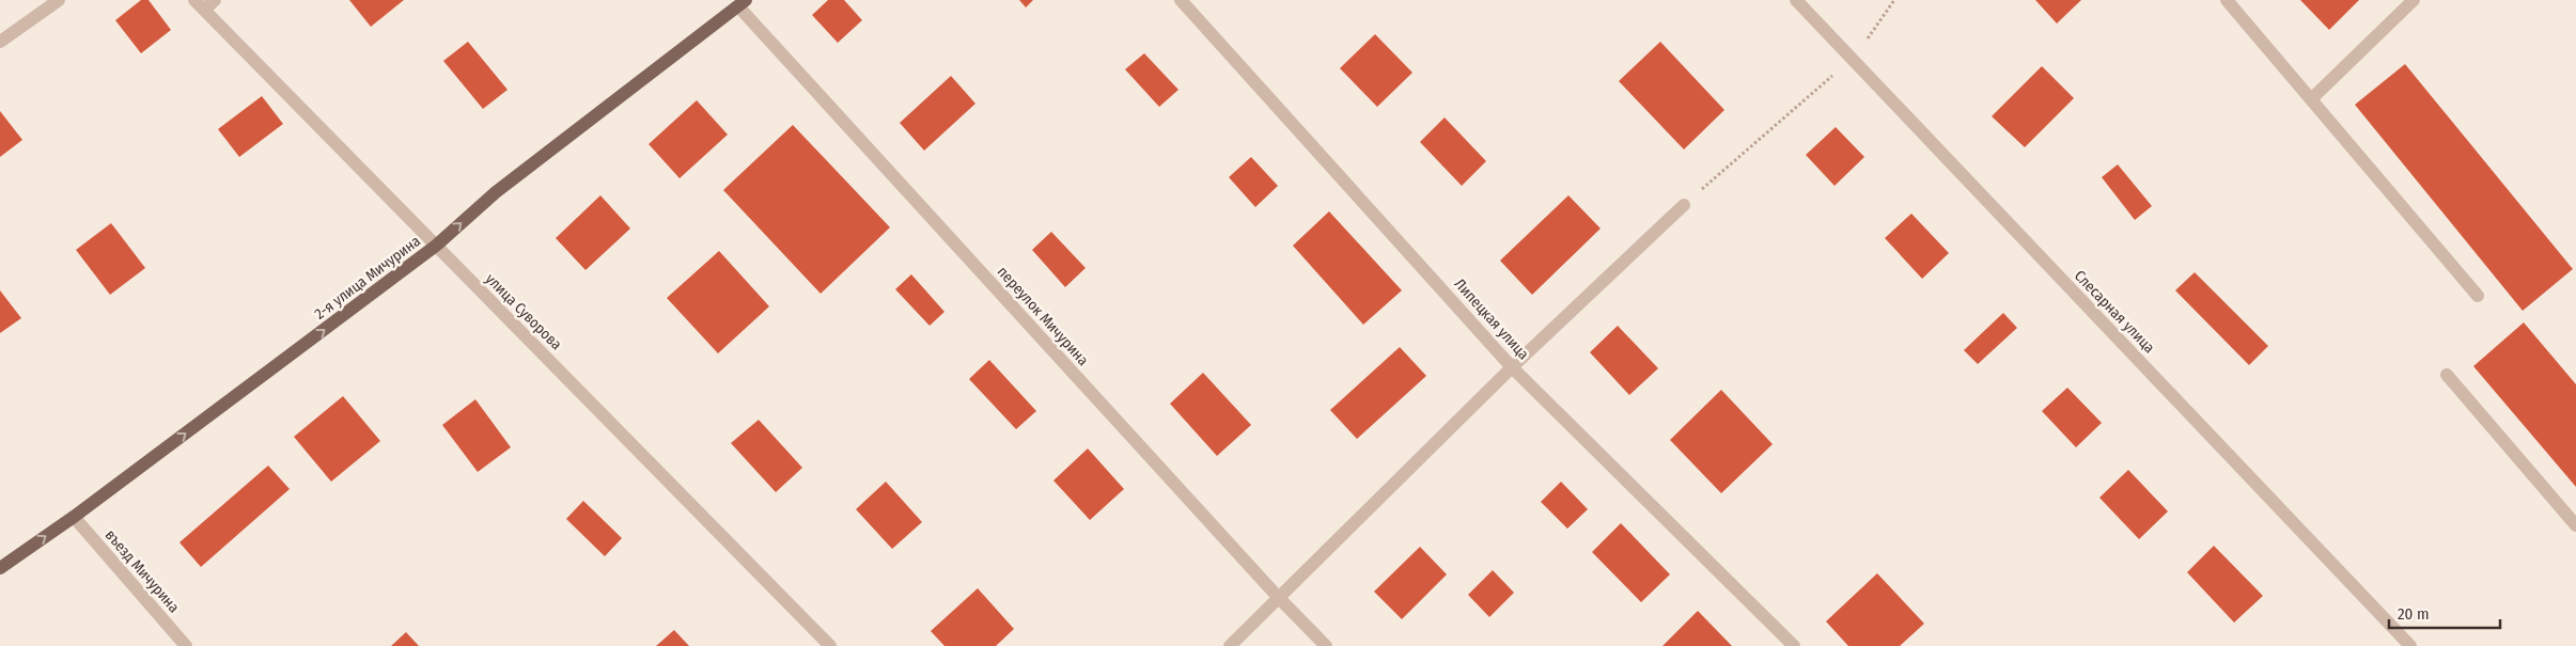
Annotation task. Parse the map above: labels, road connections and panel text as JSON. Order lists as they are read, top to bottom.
{
  "streets": {
    "main road": ["2-я улица Мичурина"],
    "street": [
      "улица Суворова",
      "Слесарная улица",
      "переулок Мичурина",
      "Липецкая улица",
      "въезд Мичурина"
    ]
  },
  "crossings": [
    ["2-я улица Мичурина", "улица Суворова"],
    ["2-я улица Мичурина", "переулок Мичурина"],
    ["2-я улица Мичурина", "въезд Мичурина"]
  ],
  "one_way": ["2-я улица Мичурина"],
  "scale_bar": "20 m"
}
